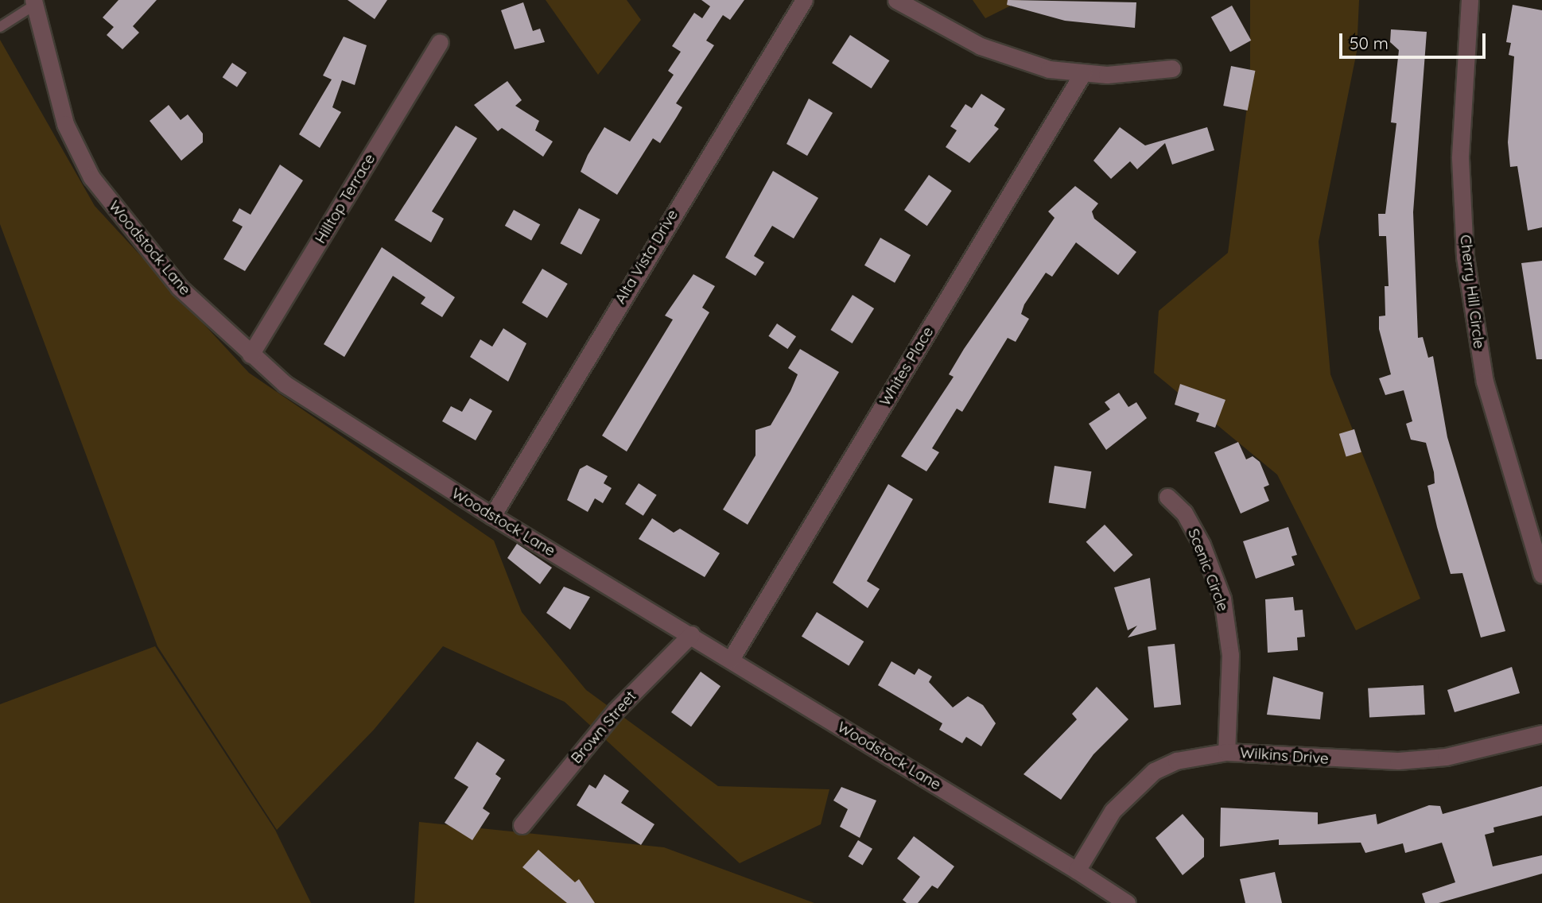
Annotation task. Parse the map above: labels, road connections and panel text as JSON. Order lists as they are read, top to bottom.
{
  "streets": {
    "street": [
      "Hilltop Terrace",
      "Woodstock Lane",
      "Alta Vista Drive",
      "Cherry Hill Circle",
      "Whites Place",
      "Scenic Circle",
      "Brown Street",
      "Wilkins Drive"
    ]
  },
  "crossings": [
    ["Hilltop Terrace", "Woodstock Lane"],
    ["Woodstock Lane", "Alta Vista Drive"],
    ["Woodstock Lane", "Whites Place"],
    ["Woodstock Lane", "Brown Street"],
    ["Woodstock Lane", "Wilkins Drive"],
    ["Scenic Circle", "Wilkins Drive"]
  ],
  "scale_bar": "50 m"
}
